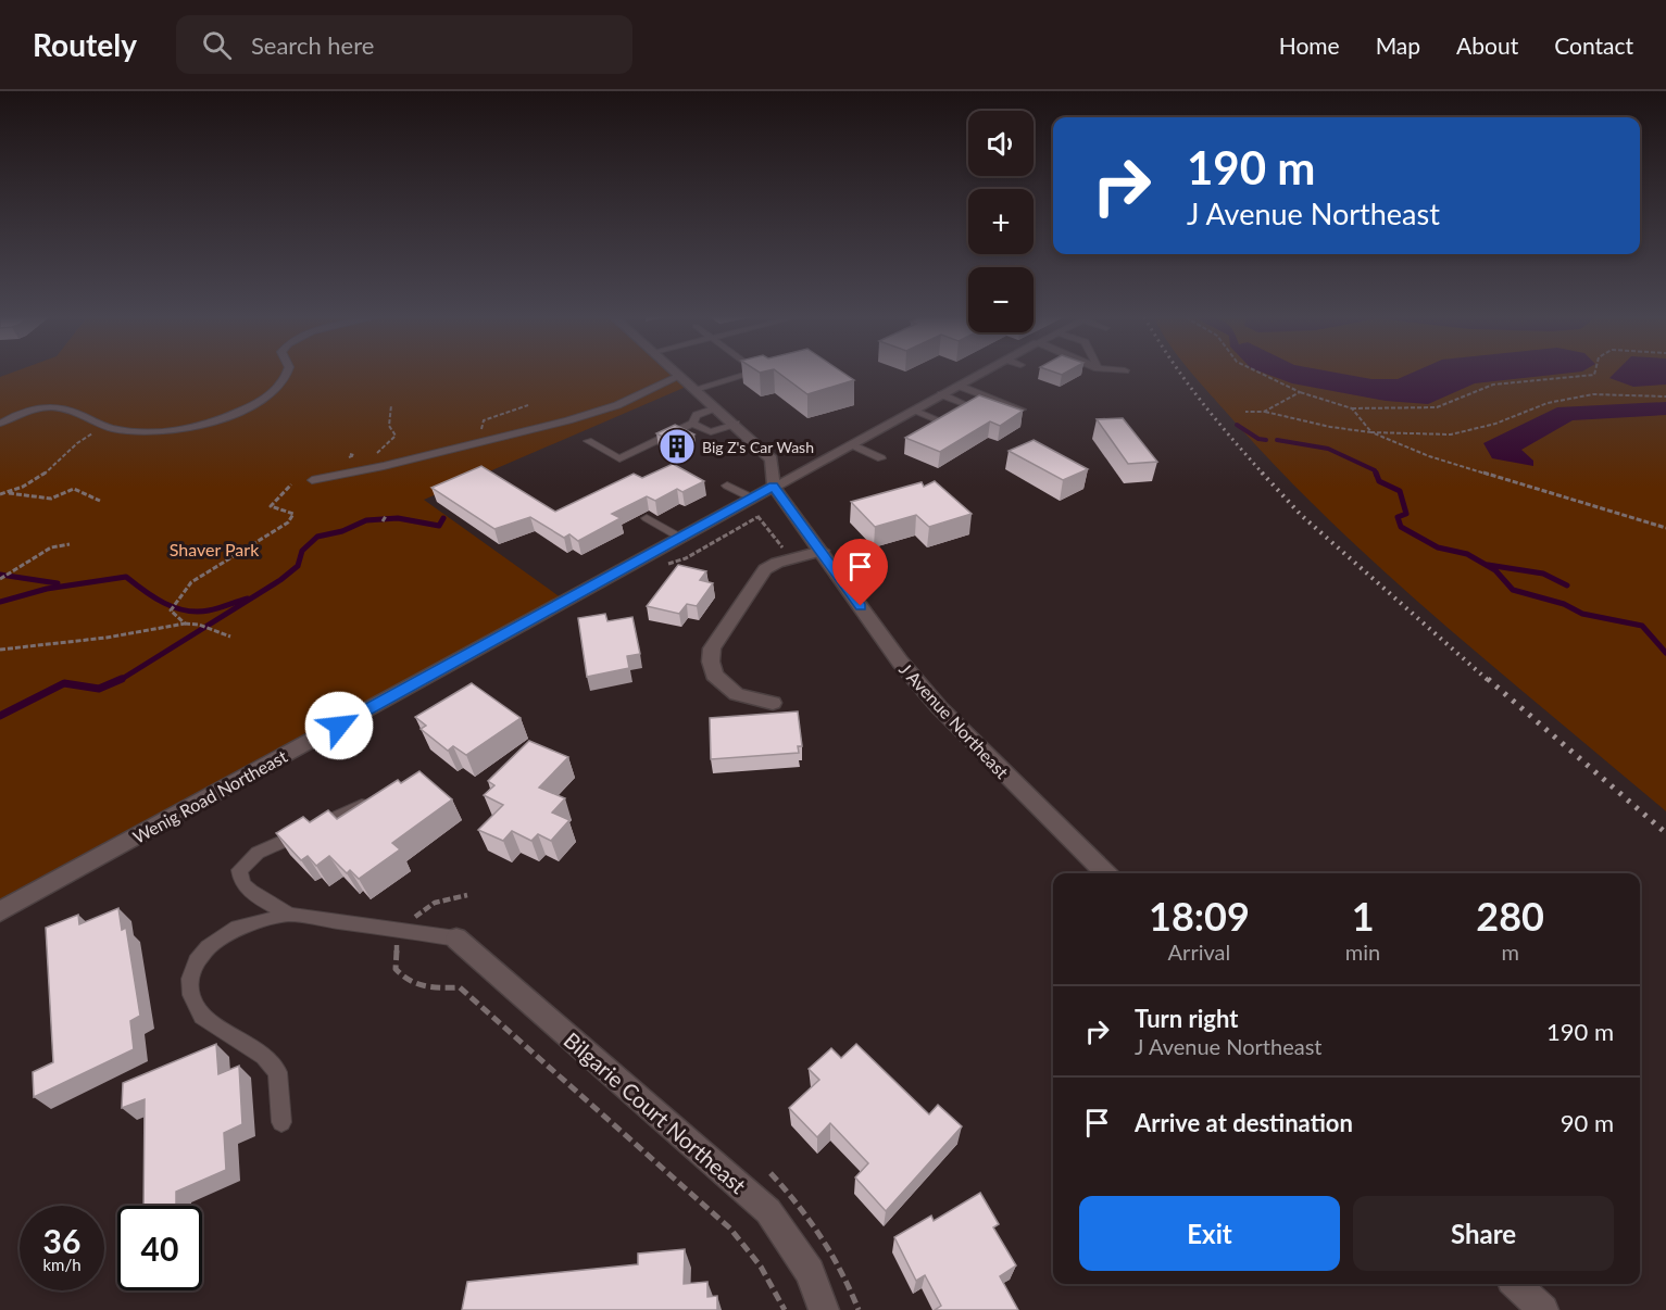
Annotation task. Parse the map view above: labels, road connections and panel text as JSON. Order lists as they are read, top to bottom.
{
  "streets": {
    "street": ["J Avenue Northeast", "Wenig Road Northeast", "Bilgarie Court Northeast"]
  },
  "crossings": [
    ["J Avenue Northeast", "Wenig Road Northeast"]
  ],
  "parks": ["Shaver Park"],
  "places": {
    "building": ["Big Z's Car Wash"]
  },
  "page": {
    "header": "Routely",
    "search": "Search here",
    "nav": [
      "Home",
      "Map",
      "About",
      "Contact"
    ],
    "map_buttons": ["+", "−"],
    "turn": ["190 m", "J Avenue Northeast"],
    "eta": [
      "18:09",
      "Arrival",
      "1",
      "min",
      "280",
      "m"
    ],
    "list": [
      {
        "name": "Turn right",
        "note": "J Avenue Northeast",
        "value": "190 m"
      },
      {
        "name": "Arrive at destination",
        "value": "90 m"
      }
    ],
    "buttons": ["Exit", "Share"],
    "speed": "36 km/h",
    "limit": "40"
  }
}
